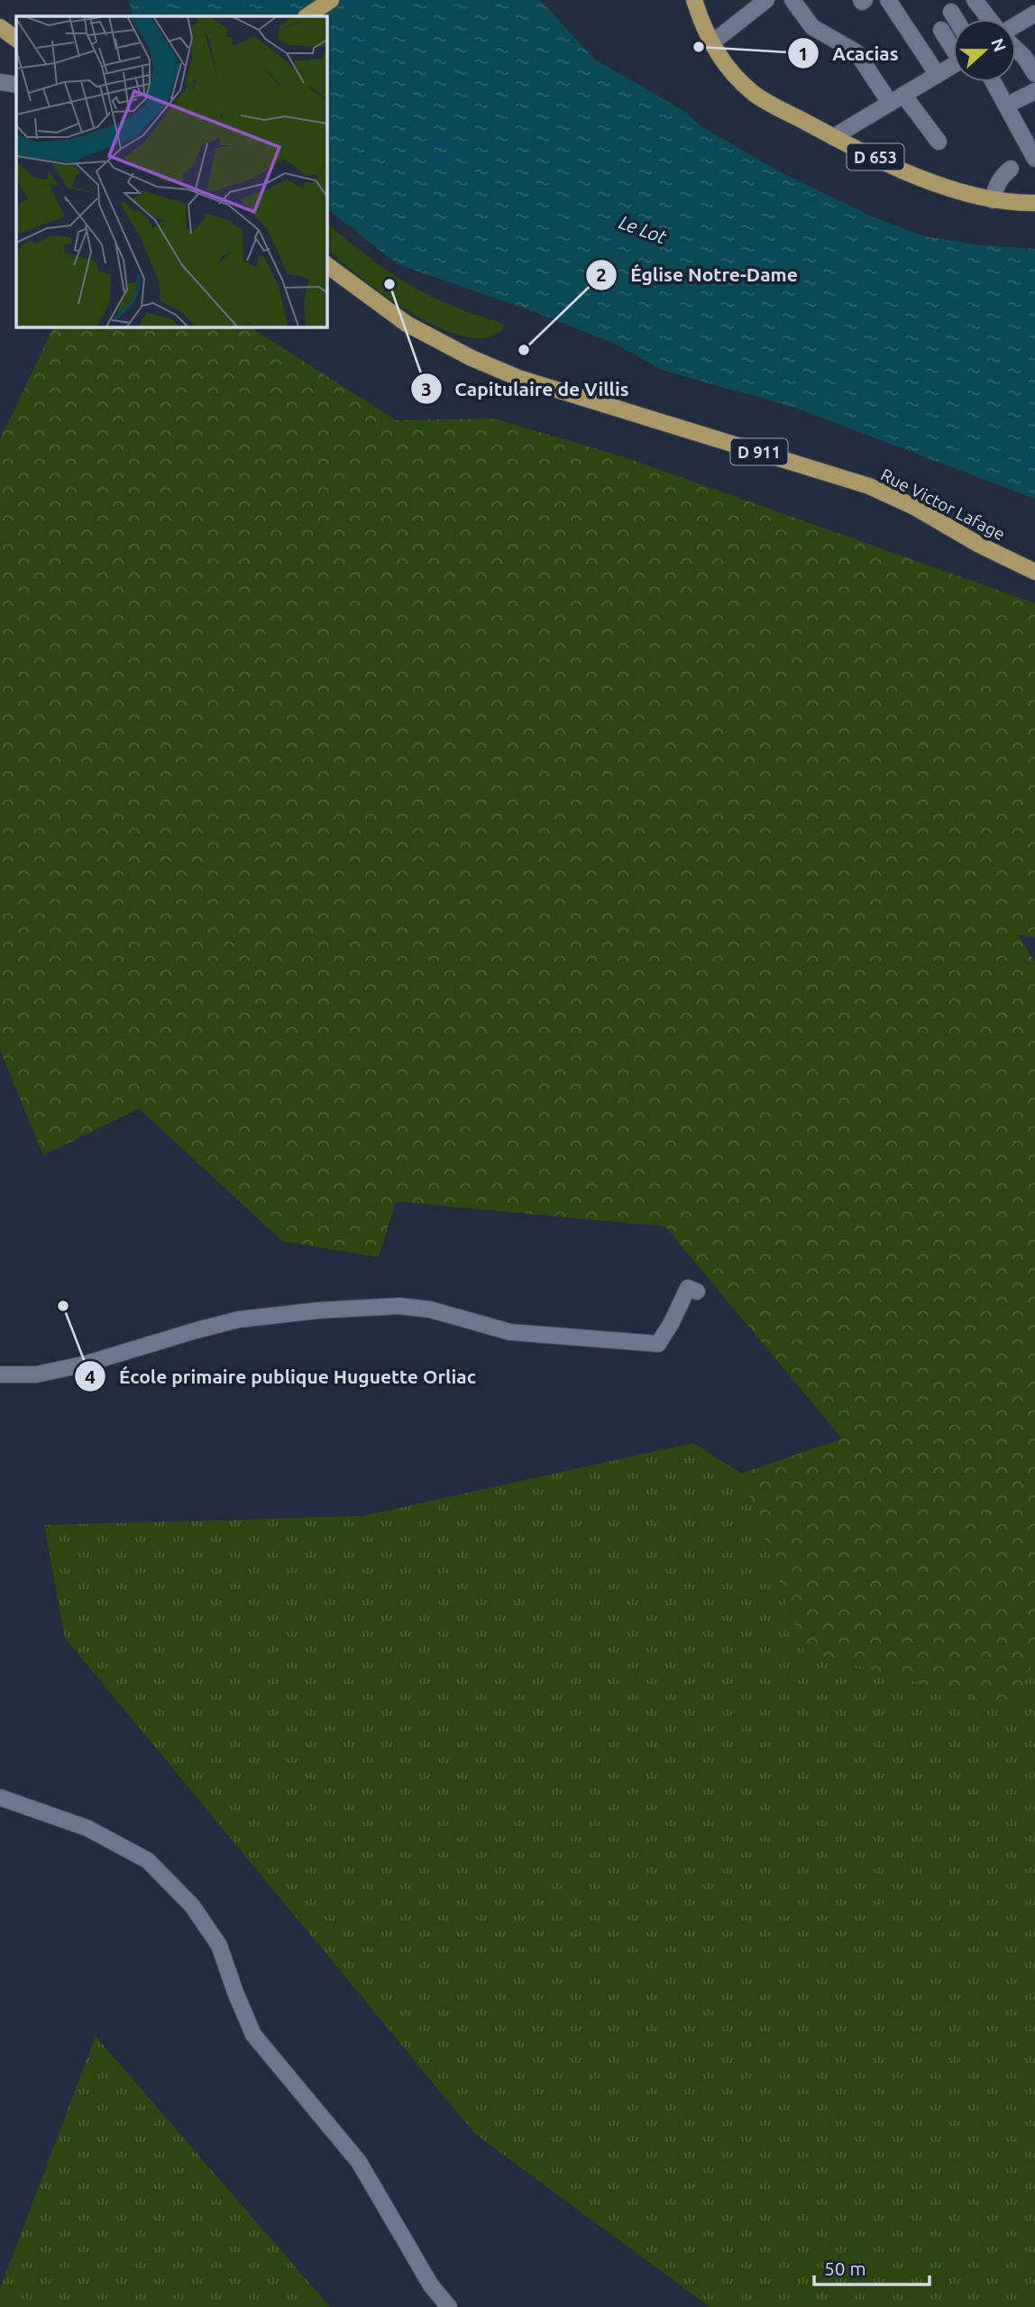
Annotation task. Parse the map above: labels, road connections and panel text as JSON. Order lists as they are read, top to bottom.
{
  "streets": {
    "main road": ["D 653", "D 911", "Rue Victor Lafage"]
  },
  "water": ["Le Lot"],
  "places": [
    "Acacias",
    "Capitulaire de Villis",
    "Église Notre-Dame",
    "École primaire publique Huguette Orliac"
  ],
  "scale_bar": "50 m",
  "north": "right"
}
